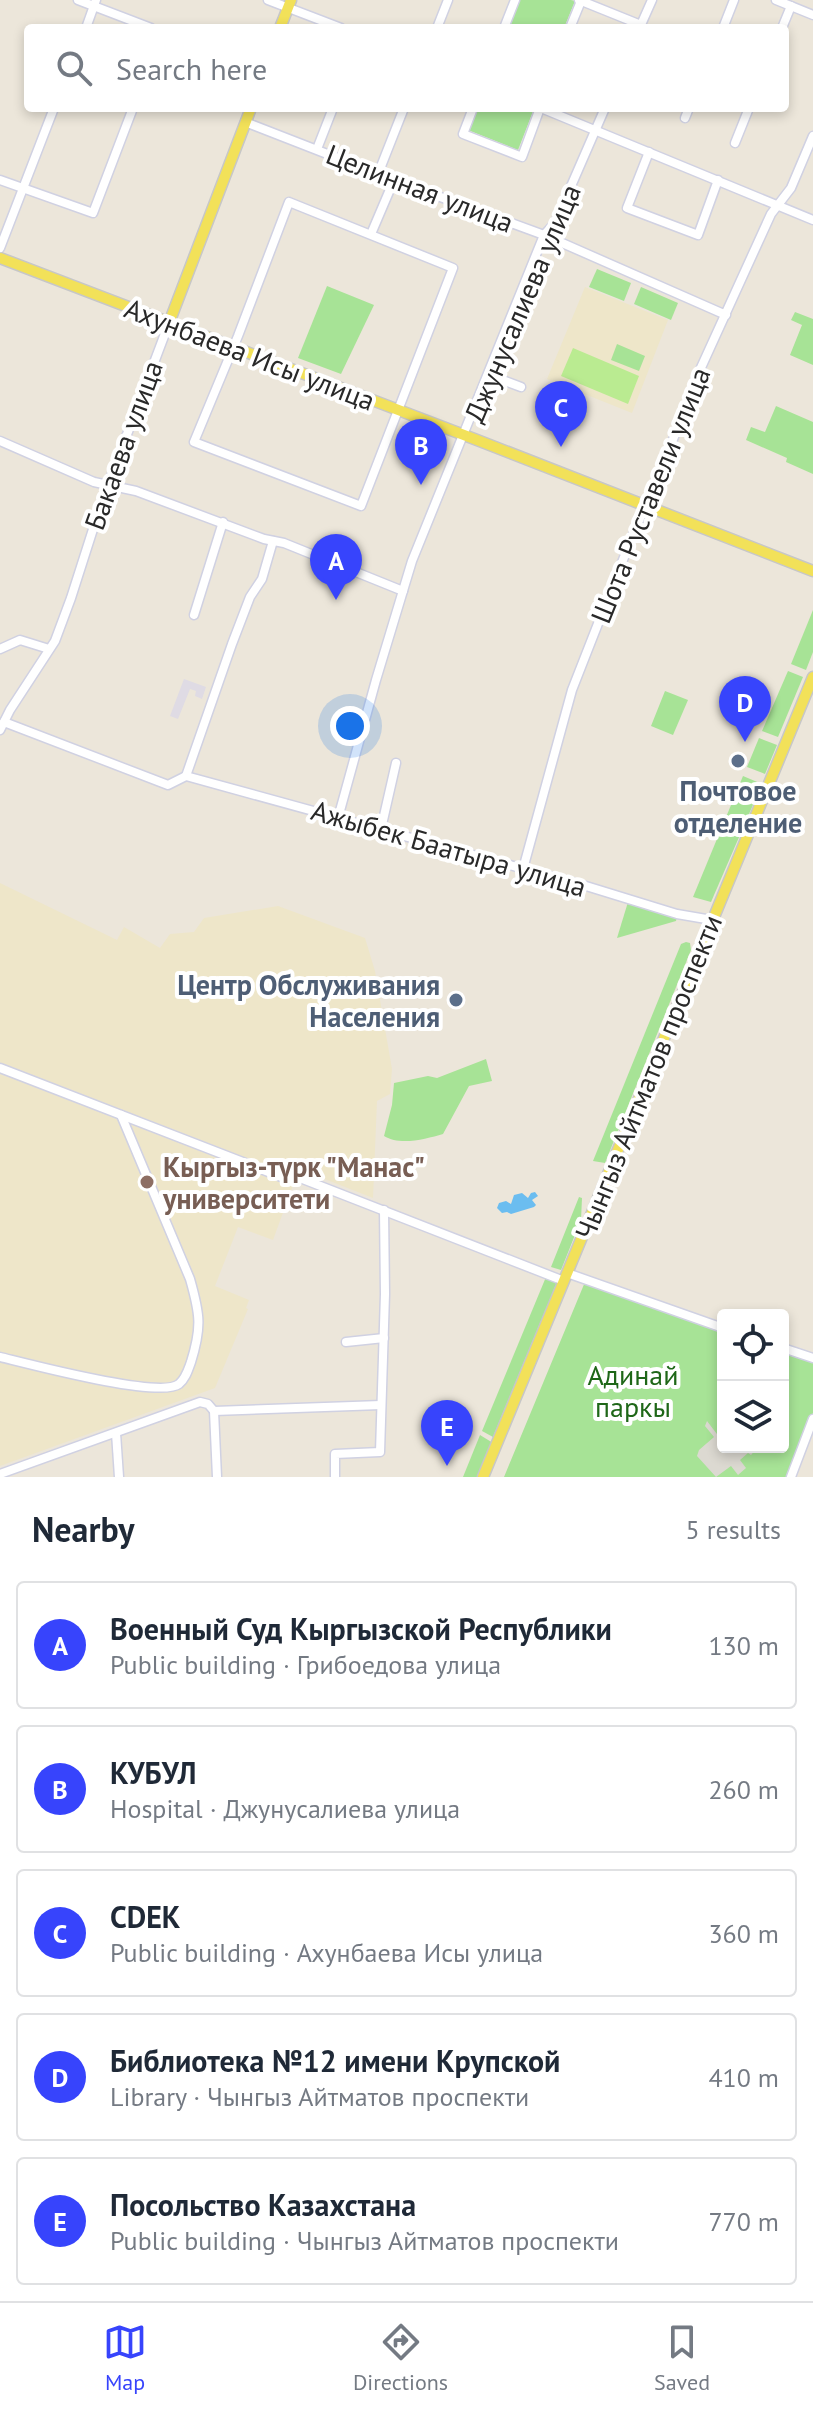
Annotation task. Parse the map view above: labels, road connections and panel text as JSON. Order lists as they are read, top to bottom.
{
  "streets": {
    "main road": ["Ахунбаева Исы улица", "Бакаева улица", "Чынгыз Айтматов проспекти"],
    "street": [
      "Целинная улица",
      "Джунусалиева улица",
      "Шота Руставели улица",
      "Ажыбек Баатыра улица"
    ]
  },
  "crossings": [
    ["Целинная улица", "Джунусалиева улица"],
    ["Целинная улица", "Бакаева улица"],
    ["Целинная улица", "Шота Руставели улица"],
    ["Джунусалиева улица", "Ахунбаева Исы улица"],
    ["Джунусалиева улица", "Ажыбек Баатыра улица"],
    ["Ахунбаева Исы улица", "Бакаева улица"],
    ["Ахунбаева Исы улица", "Шота Руставели улица"],
    ["Бакаева улица", "Ажыбек Баатыра улица"],
    ["Шота Руставели улица", "Ажыбек Баатыра улица"],
    ["Ажыбек Баатыра улица", "Чынгыз Айтматов проспекти"]
  ],
  "parks": ["Адинай паркы"],
  "places": ["Почтовое отделение", "Центр Обслуживания Населения", "Кыргыз-түрк \"Манас\" университети"],
  "page": {
    "search": "Search here",
    "pins": [
      "C",
      "B",
      "A",
      "D",
      "E"
    ],
    "heading": ["Nearby", "5 results"],
    "list": [
      {
        "mark": "A",
        "name": "Военный Суд Кыргызской Республики",
        "note": "Public building · Грибоедова улица",
        "value": "130 m"
      },
      {
        "mark": "B",
        "name": "КУБУЛ",
        "note": "Hospital · Джунусалиева улица",
        "value": "260 m"
      },
      {
        "mark": "C",
        "name": "CDEK",
        "note": "Public building · Ахунбаева Исы улица",
        "value": "360 m"
      },
      {
        "mark": "D",
        "name": "Библиотека №12 имени Крупской",
        "note": "Library · Чынгыз Айтматов проспекти",
        "value": "410 m"
      },
      {
        "mark": "E",
        "name": "Посольство Казахстана",
        "note": "Public building · Чынгыз Айтматов проспекти",
        "value": "770 m"
      }
    ],
    "nav": ["Map", "Directions", "Saved"]
  }
}
